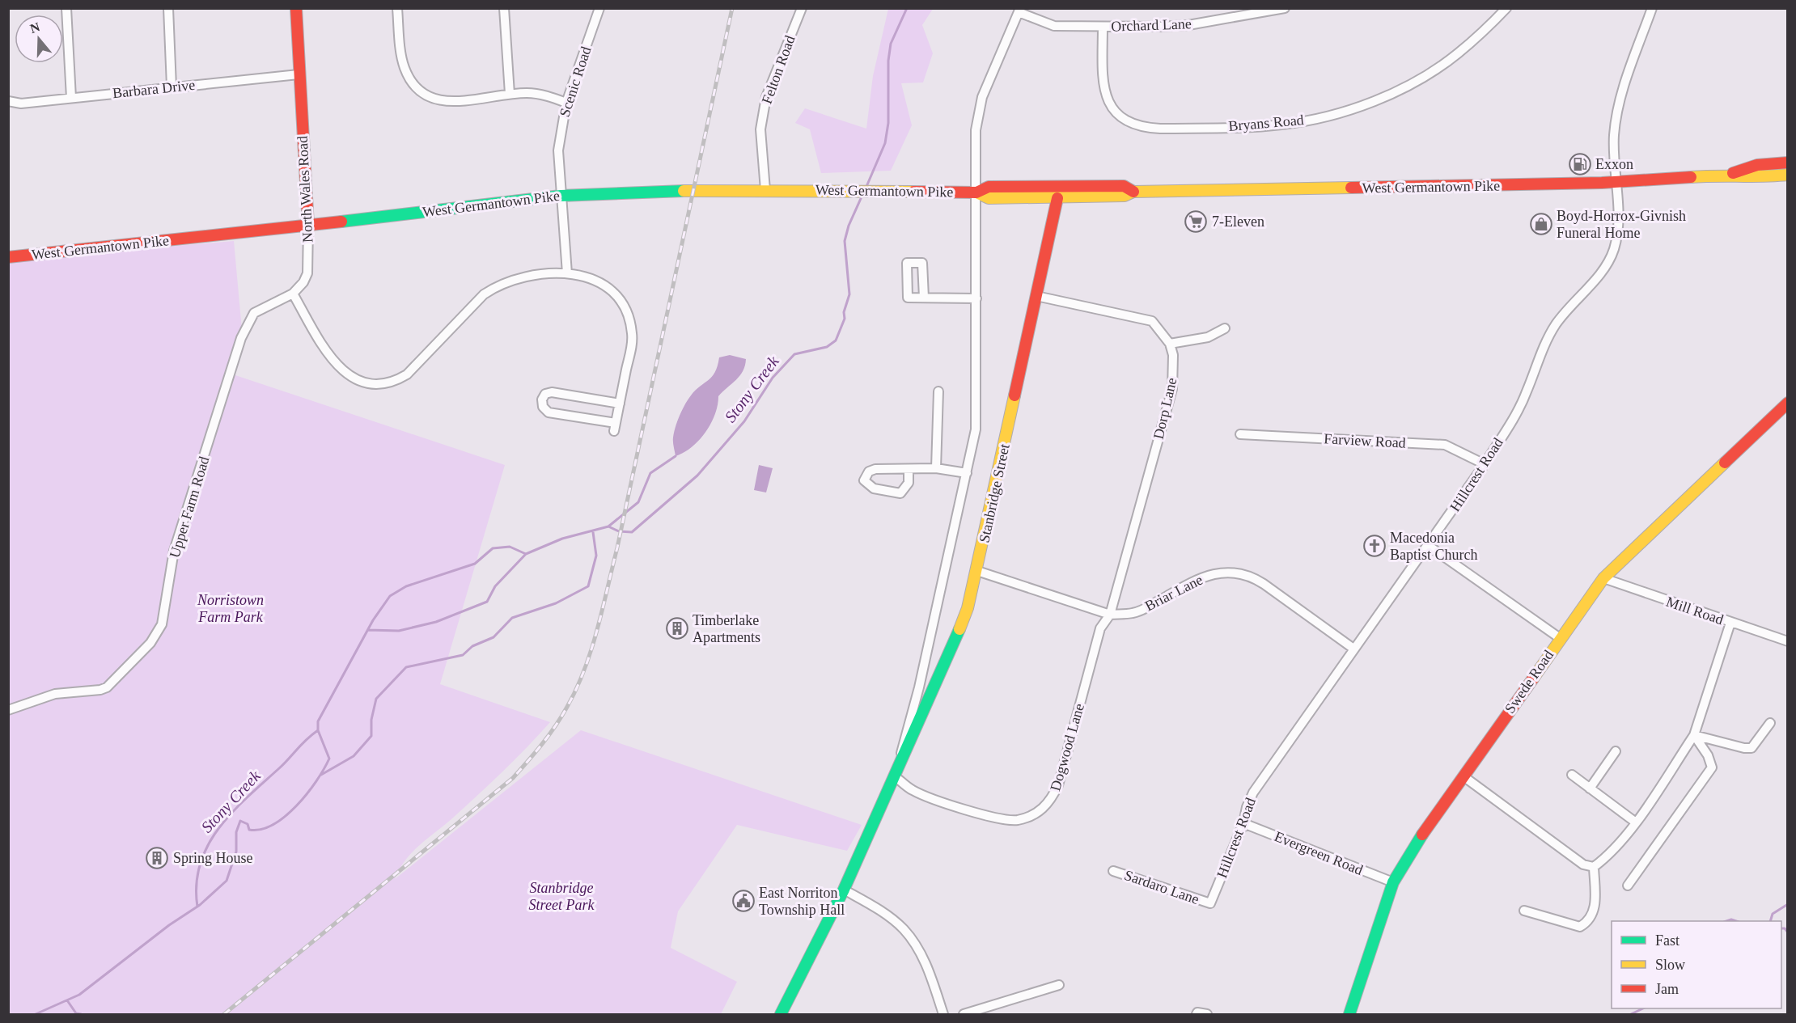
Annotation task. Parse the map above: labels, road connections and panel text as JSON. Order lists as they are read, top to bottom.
{
  "streets": {
    "main road": [
      "West Germantown Pike",
      "North Wales Road",
      "Stanbridge Street",
      "Swede Road"
    ],
    "street": [
      "Orchard Lane",
      "Felton Road",
      "Scenic Road",
      "Barbara Drive",
      "Bryans Road",
      "Dorp Lane",
      "Farview Road",
      "Hillcrest Road",
      "Upper Farm Road",
      "Briar Lane",
      "Mill Road",
      "Dogwood Lane",
      "Evergreen Road",
      "Sardaro Lane"
    ]
  },
  "crossings": [
    ["Orchard Lane", "Bryans Road"],
    ["Orchard Lane", "Stanbridge Street"],
    ["Felton Road", "West Germantown Pike"],
    ["Scenic Road", "West Germantown Pike"],
    ["Barbara Drive", "North Wales Road"],
    ["West Germantown Pike", "North Wales Road"],
    ["West Germantown Pike", "Hillcrest Road"],
    ["West Germantown Pike", "Stanbridge Street"],
    ["North Wales Road", "Upper Farm Road"],
    ["Dorp Lane", "Briar Lane"],
    ["Dorp Lane", "Dogwood Lane"],
    ["Farview Road", "Hillcrest Road"],
    ["Hillcrest Road", "Briar Lane"],
    ["Hillcrest Road", "Evergreen Road"],
    ["Hillcrest Road", "Sardaro Lane"],
    ["Stanbridge Street", "Briar Lane"],
    ["Stanbridge Street", "Dogwood Lane"],
    ["Briar Lane", "Dogwood Lane"],
    ["Mill Road", "Swede Road"],
    ["Swede Road", "Evergreen Road"]
  ],
  "water": ["Stony Creek"],
  "parks": ["Norristown Farm Park", "Stanbridge Street Park"],
  "places": {
    "fuel station": ["Exxon"],
    "supermarket": ["7-Eleven"],
    "shop": ["Boyd-Horrox-Givnish Funeral Home"],
    "church": ["Macedonia Baptist Church"],
    "building": ["Timberlake Apartments", "Spring House"],
    "public building": ["East Norriton Township Hall"]
  },
  "legend": ["Fast", "Slow", "Jam"],
  "north": "top"
}
